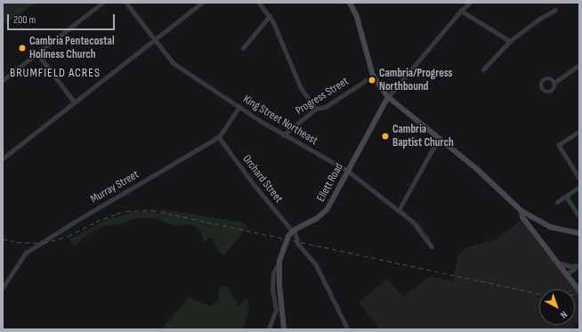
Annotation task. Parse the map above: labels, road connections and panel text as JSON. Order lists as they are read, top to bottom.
{
  "streets": {
    "street": [
      "Progress Street",
      "King Street Northeast",
      "Orchard Street",
      "Ellett Road",
      "Murray Street"
    ]
  },
  "crossings": [
    ["Progress Street", "King Street Northeast"],
    ["King Street Northeast", "Ellett Road"],
    ["King Street Northeast", "Murray Street"],
    ["Orchard Street", "Ellett Road"],
    ["Orchard Street", "Murray Street"]
  ],
  "districts": ["BRUMFIELD ACRES"],
  "places": ["Cambria Pentecostal Holiness Church", "Cambria/Progress Northbound", "Cambria Baptist Church"],
  "scale_bar": "200 m",
  "north": "bottom right"
}
